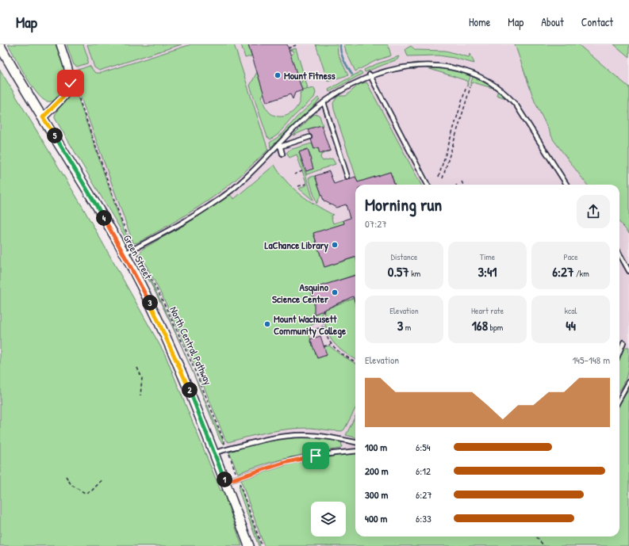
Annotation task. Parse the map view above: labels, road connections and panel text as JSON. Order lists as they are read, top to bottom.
{
  "streets": {
    "street": ["Green Street"],
    "path": ["North Central Pathway"]
  },
  "places": [
    "Mount Fitness",
    "LaChance Library",
    "Asquino Science Center",
    "Mount Wachusett Community College"
  ],
  "page": {
    "header": "Map",
    "nav": [
      "Home",
      "Map",
      "About",
      "Contact"
    ],
    "pins": [
      "5",
      "4",
      "3",
      "2",
      "1"
    ],
    "heading": ["Morning run", "07:27"],
    "stats": [
      ["Distance", "0.57 km"],
      ["Time", "3:41"],
      ["Pace", "6:27 /km"],
      ["Elevation", "3 m"],
      ["Heart rate", "168 bpm"],
      ["kcal", "44"]
    ],
    "chart": ["Elevation", "145–148 m"],
    "list": [
      {
        "name": "100 m",
        "note": "6:54"
      },
      {
        "name": "200 m",
        "note": "6:12"
      },
      {
        "name": "300 m",
        "note": "6:27"
      },
      {
        "name": "400 m",
        "note": "6:33"
      }
    ]
  }
}
